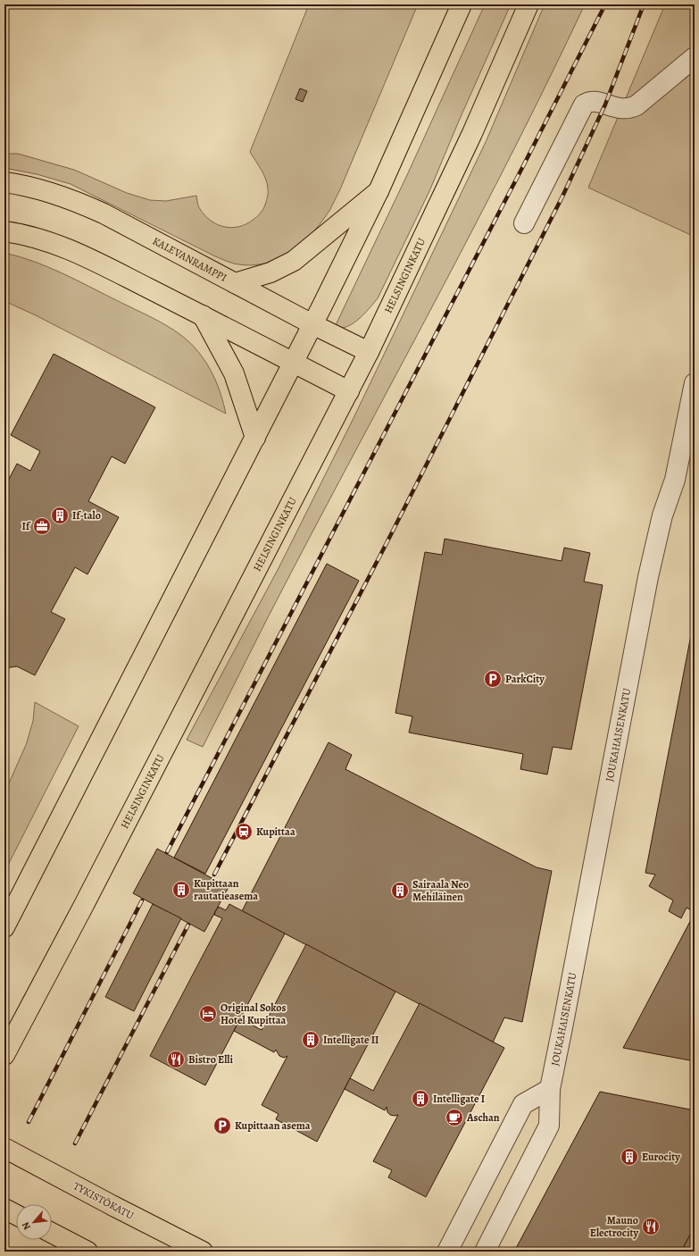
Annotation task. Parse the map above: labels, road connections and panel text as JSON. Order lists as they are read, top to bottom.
{
  "streets": {
    "main road": ["KALEVANRAMPPI", "HELSINGINKATU", "TYKISTÖKATU"],
    "street": ["JOUKAHAISENKATU"]
  },
  "crossings": [
    ["KALEVANRAMPPI", "HELSINGINKATU"]
  ],
  "places": {
    "building": [
      "If-talo",
      "Kupittaan rautatieasema",
      "Sairaala Neo Mehiläinen",
      "Intelligate II",
      "Intelligate I",
      "Eurocity"
    ],
    "office": ["If"],
    "parking": ["ParkCity", "Kupittaan asema"],
    "station": ["Kupittaa"],
    "hotel": ["Original Sokos Hotel Kupittaa"],
    "restaurant": ["Bistro Elli", "Mauno Electrocity"],
    "cafe": ["Aschan"]
  },
  "north": "bottom left"
}
